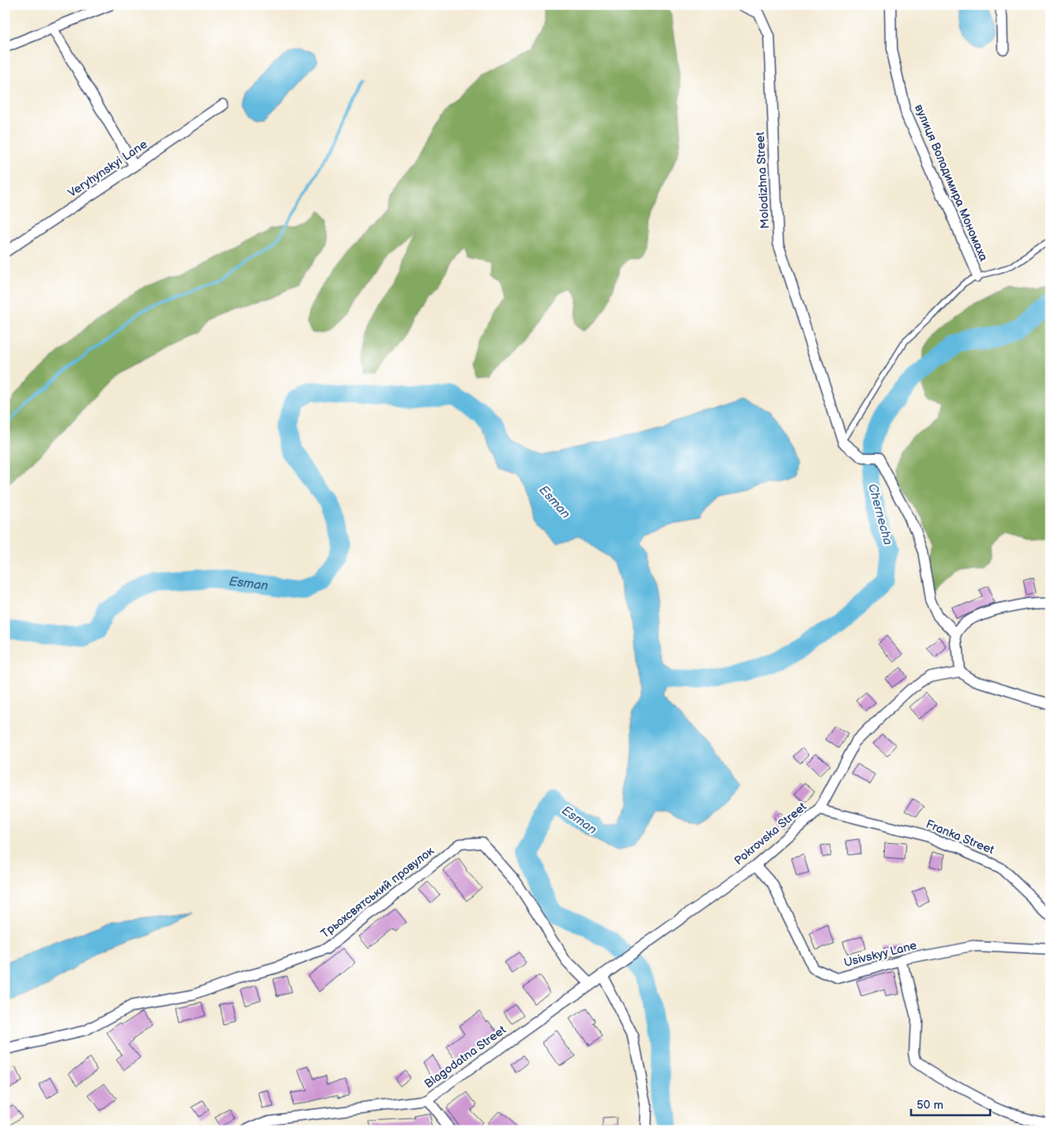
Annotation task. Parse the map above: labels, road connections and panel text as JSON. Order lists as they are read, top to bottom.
{
  "streets": {
    "street": [
      "Veryhynskyi Lane",
      "Molodizhna Street",
      "вулиця Володимира Мономаха",
      "Pokrovska Street",
      "Franka Street",
      "Трьохсвятський провулок",
      "Usivskyy Lane",
      "Blagodatna Street"
    ]
  },
  "crossings": [
    ["Pokrovska Street", "Franka Street"],
    ["Pokrovska Street", "Usivskyy Lane"],
    ["Pokrovska Street", "Blagodatna Street"],
    ["Трьохсвятський провулок", "Blagodatna Street"]
  ],
  "water": ["Esman", "Chernecha"],
  "scale_bar": "50 m"
}
